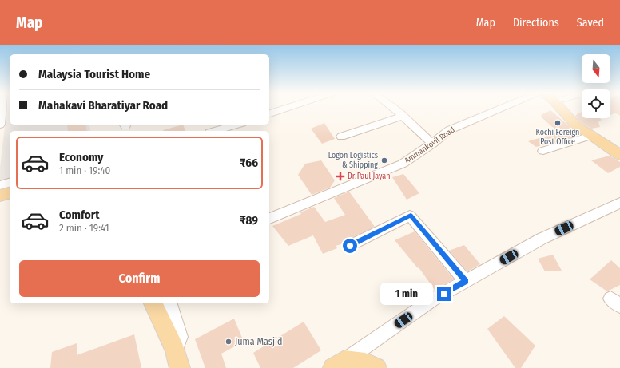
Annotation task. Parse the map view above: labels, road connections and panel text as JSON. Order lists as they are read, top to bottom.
{
  "streets": {
    "street": ["Ammankovil Road"]
  },
  "places": {
    "other": ["Kochi Foreign Post Office", "Logon Logistics & Shipping", "Juma Masjid"],
    "health": ["Dr Paul Jayan"]
  },
  "north": "bottom",
  "page": {
    "header": "Map",
    "nav": ["Map", "Directions", "Saved"],
    "banner": ["Malaysia Tourist Home", "Mahakavi Bharatiyar Road"],
    "list": [
      {
        "name": "Economy",
        "note": "1 min · 19:40",
        "value": "₹66"
      },
      {
        "name": "Comfort",
        "note": "2 min · 19:41",
        "value": "₹89"
      }
    ],
    "buttons": "Confirm",
    "bubble": "1 min"
  }
}
